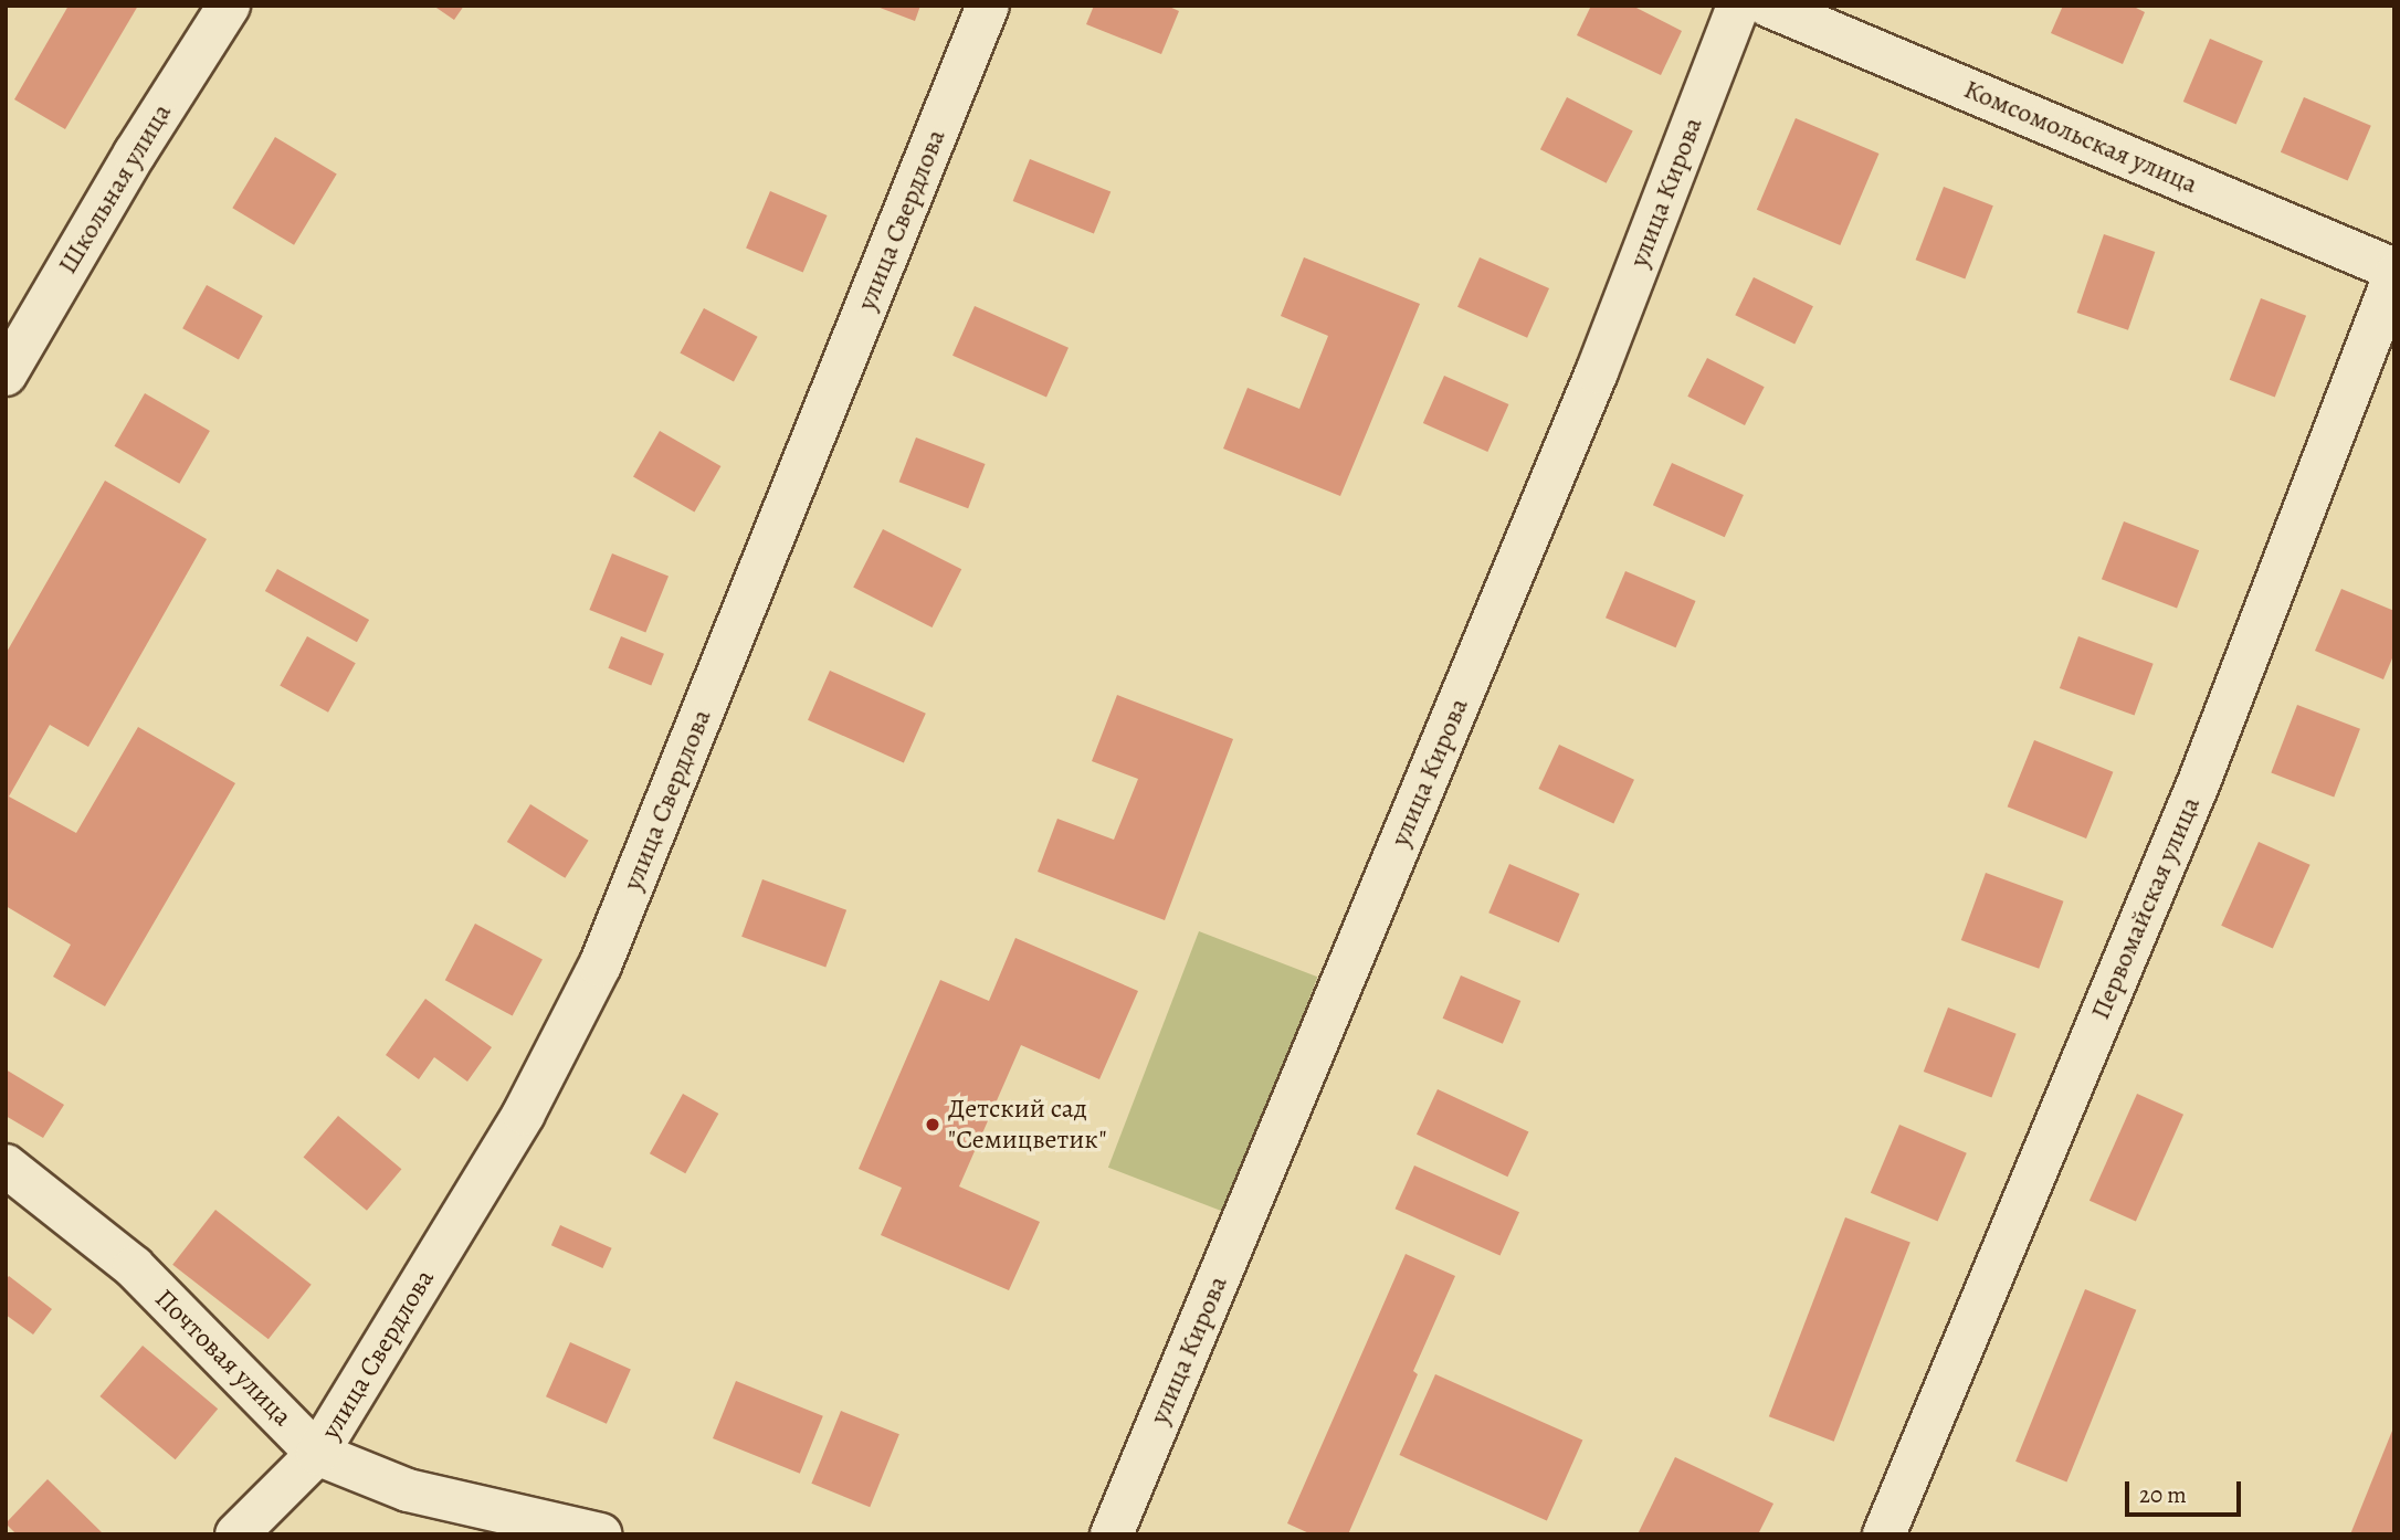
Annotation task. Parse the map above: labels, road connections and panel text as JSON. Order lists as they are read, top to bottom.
{
  "streets": {
    "street": [
      "Комсомольская улица",
      "Школьная улица",
      "улица Кирова",
      "улица Свердлова",
      "Первомайская улица",
      "Почтовая улица"
    ]
  },
  "crossings": [
    ["Комсомольская улица", "Первомайская улица"],
    ["улица Свердлова", "Почтовая улица"]
  ],
  "places": ["Детский сад \"Семицветик\""],
  "scale_bar": "20 m"
}
